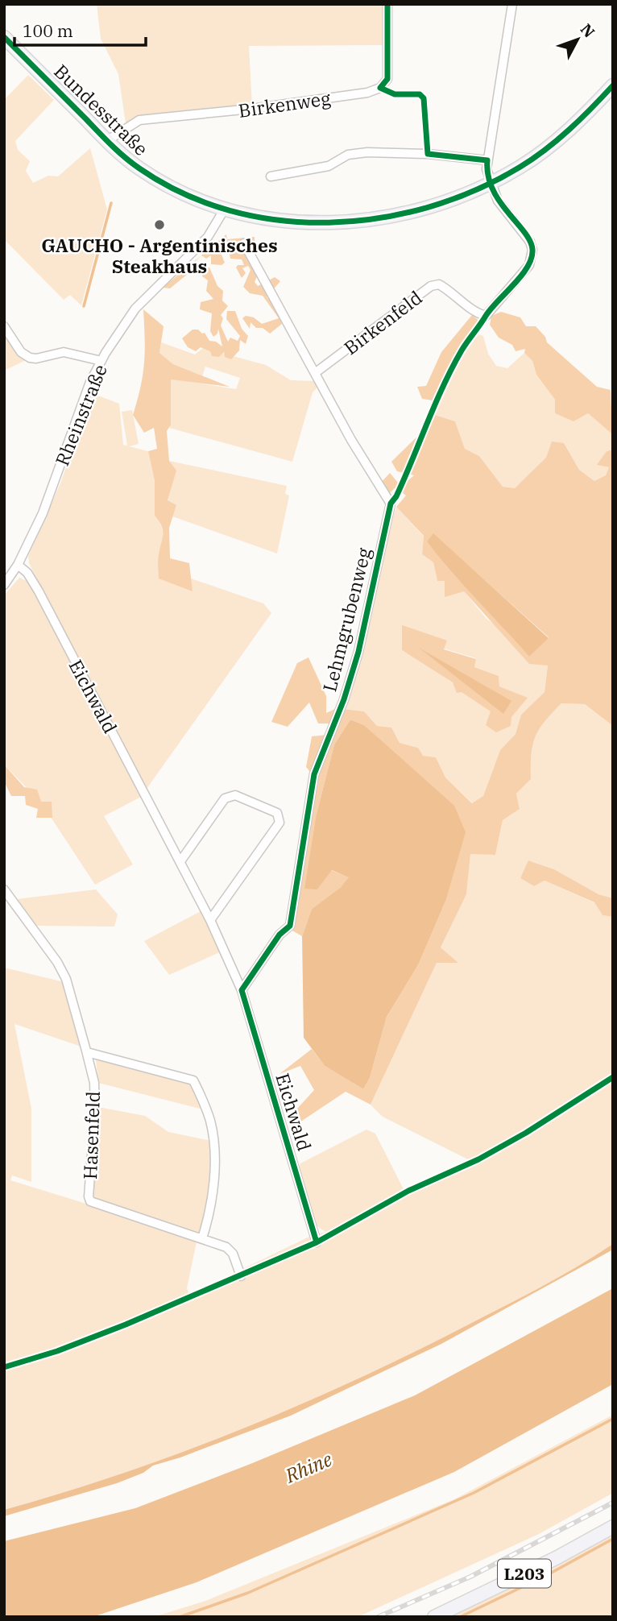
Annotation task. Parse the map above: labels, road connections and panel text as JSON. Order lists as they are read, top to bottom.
{
  "streets": {
    "main road": ["Bundesstraße", "L203"],
    "street": [
      "Birkenweg",
      "Birkenfeld",
      "Rheinstraße",
      "Lehmgrubenweg",
      "Eichwald",
      "Hasenfeld"
    ]
  },
  "crossings": [
    ["Birkenweg", "Bundesstraße"],
    ["Bundesstraße", "Birkenfeld"],
    ["Bundesstraße", "Rheinstraße"],
    ["Birkenfeld", "Lehmgrubenweg"],
    ["Rheinstraße", "Eichwald"],
    ["Lehmgrubenweg", "Eichwald"]
  ],
  "water": ["Rhine"],
  "places": ["GAUCHO - Argentinisches Steakhaus"],
  "scale_bar": "100 m",
  "north": "top right"
}
